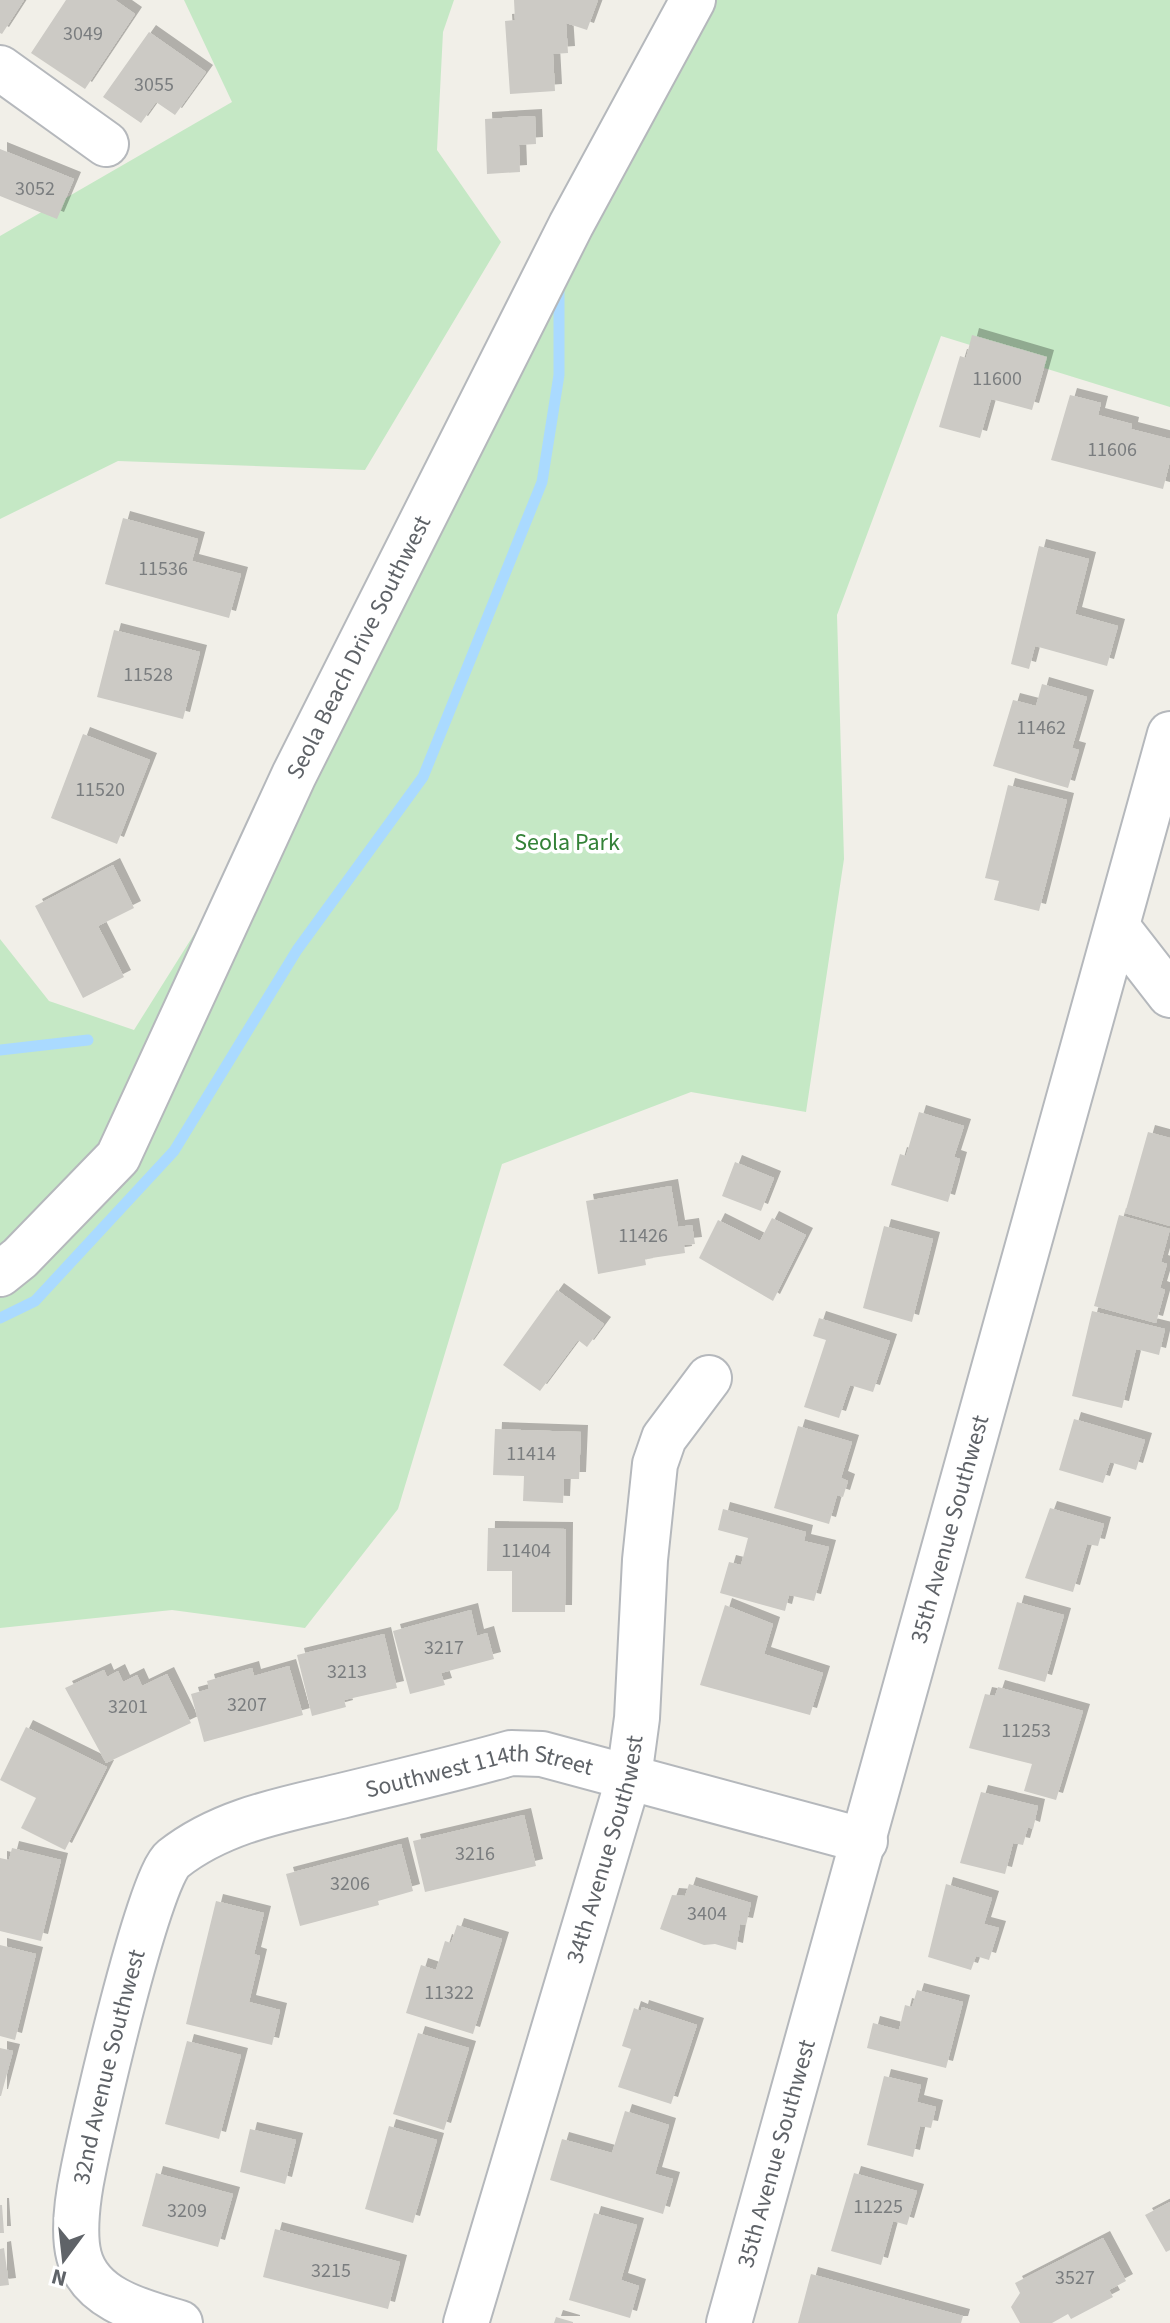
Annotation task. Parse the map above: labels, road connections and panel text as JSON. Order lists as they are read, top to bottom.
{
  "streets": {
    "street": [
      "Seola Beach Drive Southwest",
      "35th Avenue Southwest",
      "Southwest 114th Street",
      "34th Avenue Southwest",
      "32nd Avenue Southwest"
    ]
  },
  "crossings": [
    ["35th Avenue Southwest", "Southwest 114th Street"],
    ["Southwest 114th Street", "34th Avenue Southwest"],
    ["Southwest 114th Street", "32nd Avenue Southwest"]
  ],
  "parks": ["Seola Park"],
  "house_numbers": [
    "3049",
    "3055",
    "3052",
    "11600",
    "11606",
    "11536",
    "11528",
    "11462",
    "11520",
    "11426",
    "11414",
    "11404",
    "3217",
    "3213",
    "3207",
    "3201",
    "11253",
    "3216",
    "3206",
    "3404",
    "11322",
    "11225",
    "3209",
    "3215",
    "3527"
  ],
  "north": "bottom"
}
